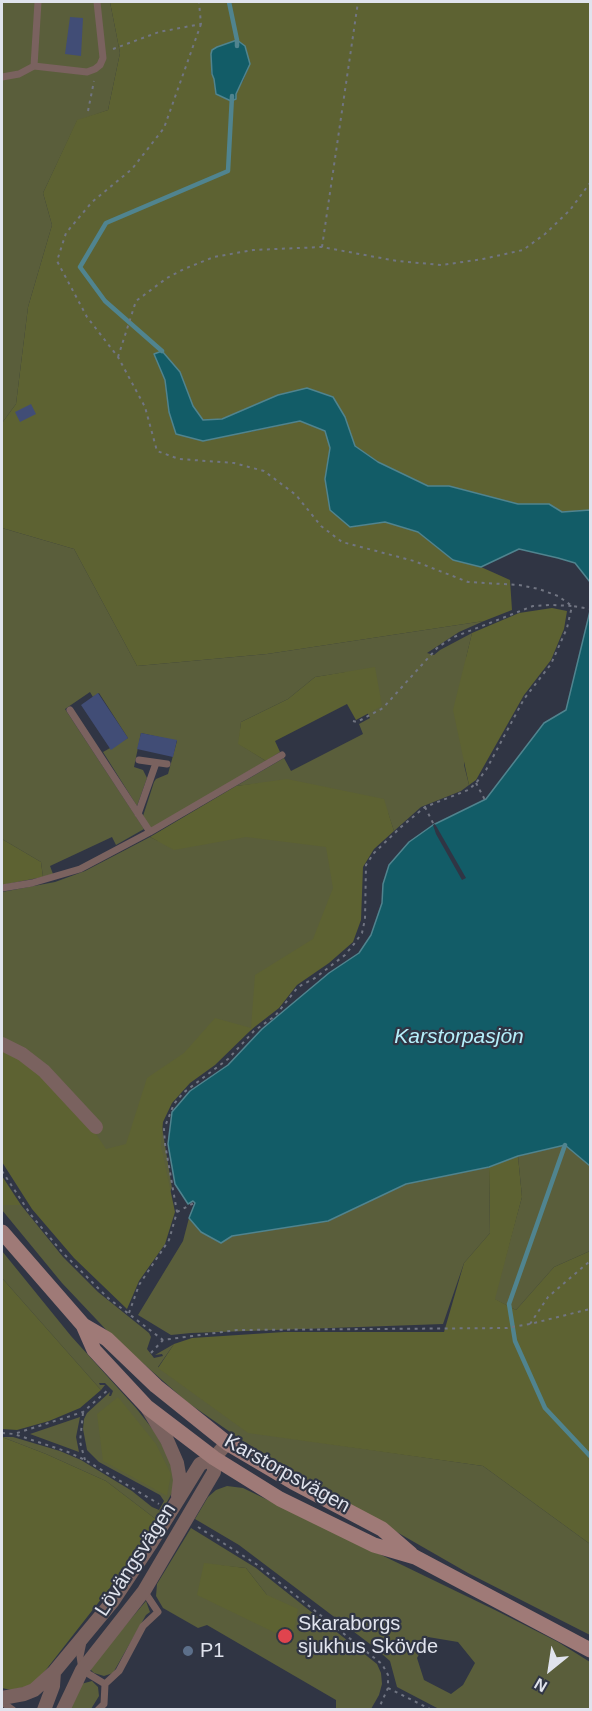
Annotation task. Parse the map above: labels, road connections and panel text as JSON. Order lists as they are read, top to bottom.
{
  "streets": {
    "main road": ["Karstorpsvägen"],
    "street": ["Lövängsvägen"]
  },
  "crossings": [
    ["Karstorpsvägen", "Lövängsvägen"]
  ],
  "water": ["Karstorpasjön"],
  "places": ["Skaraborgs sjukhus Skövde", "P1"],
  "north": "bottom left"
}
